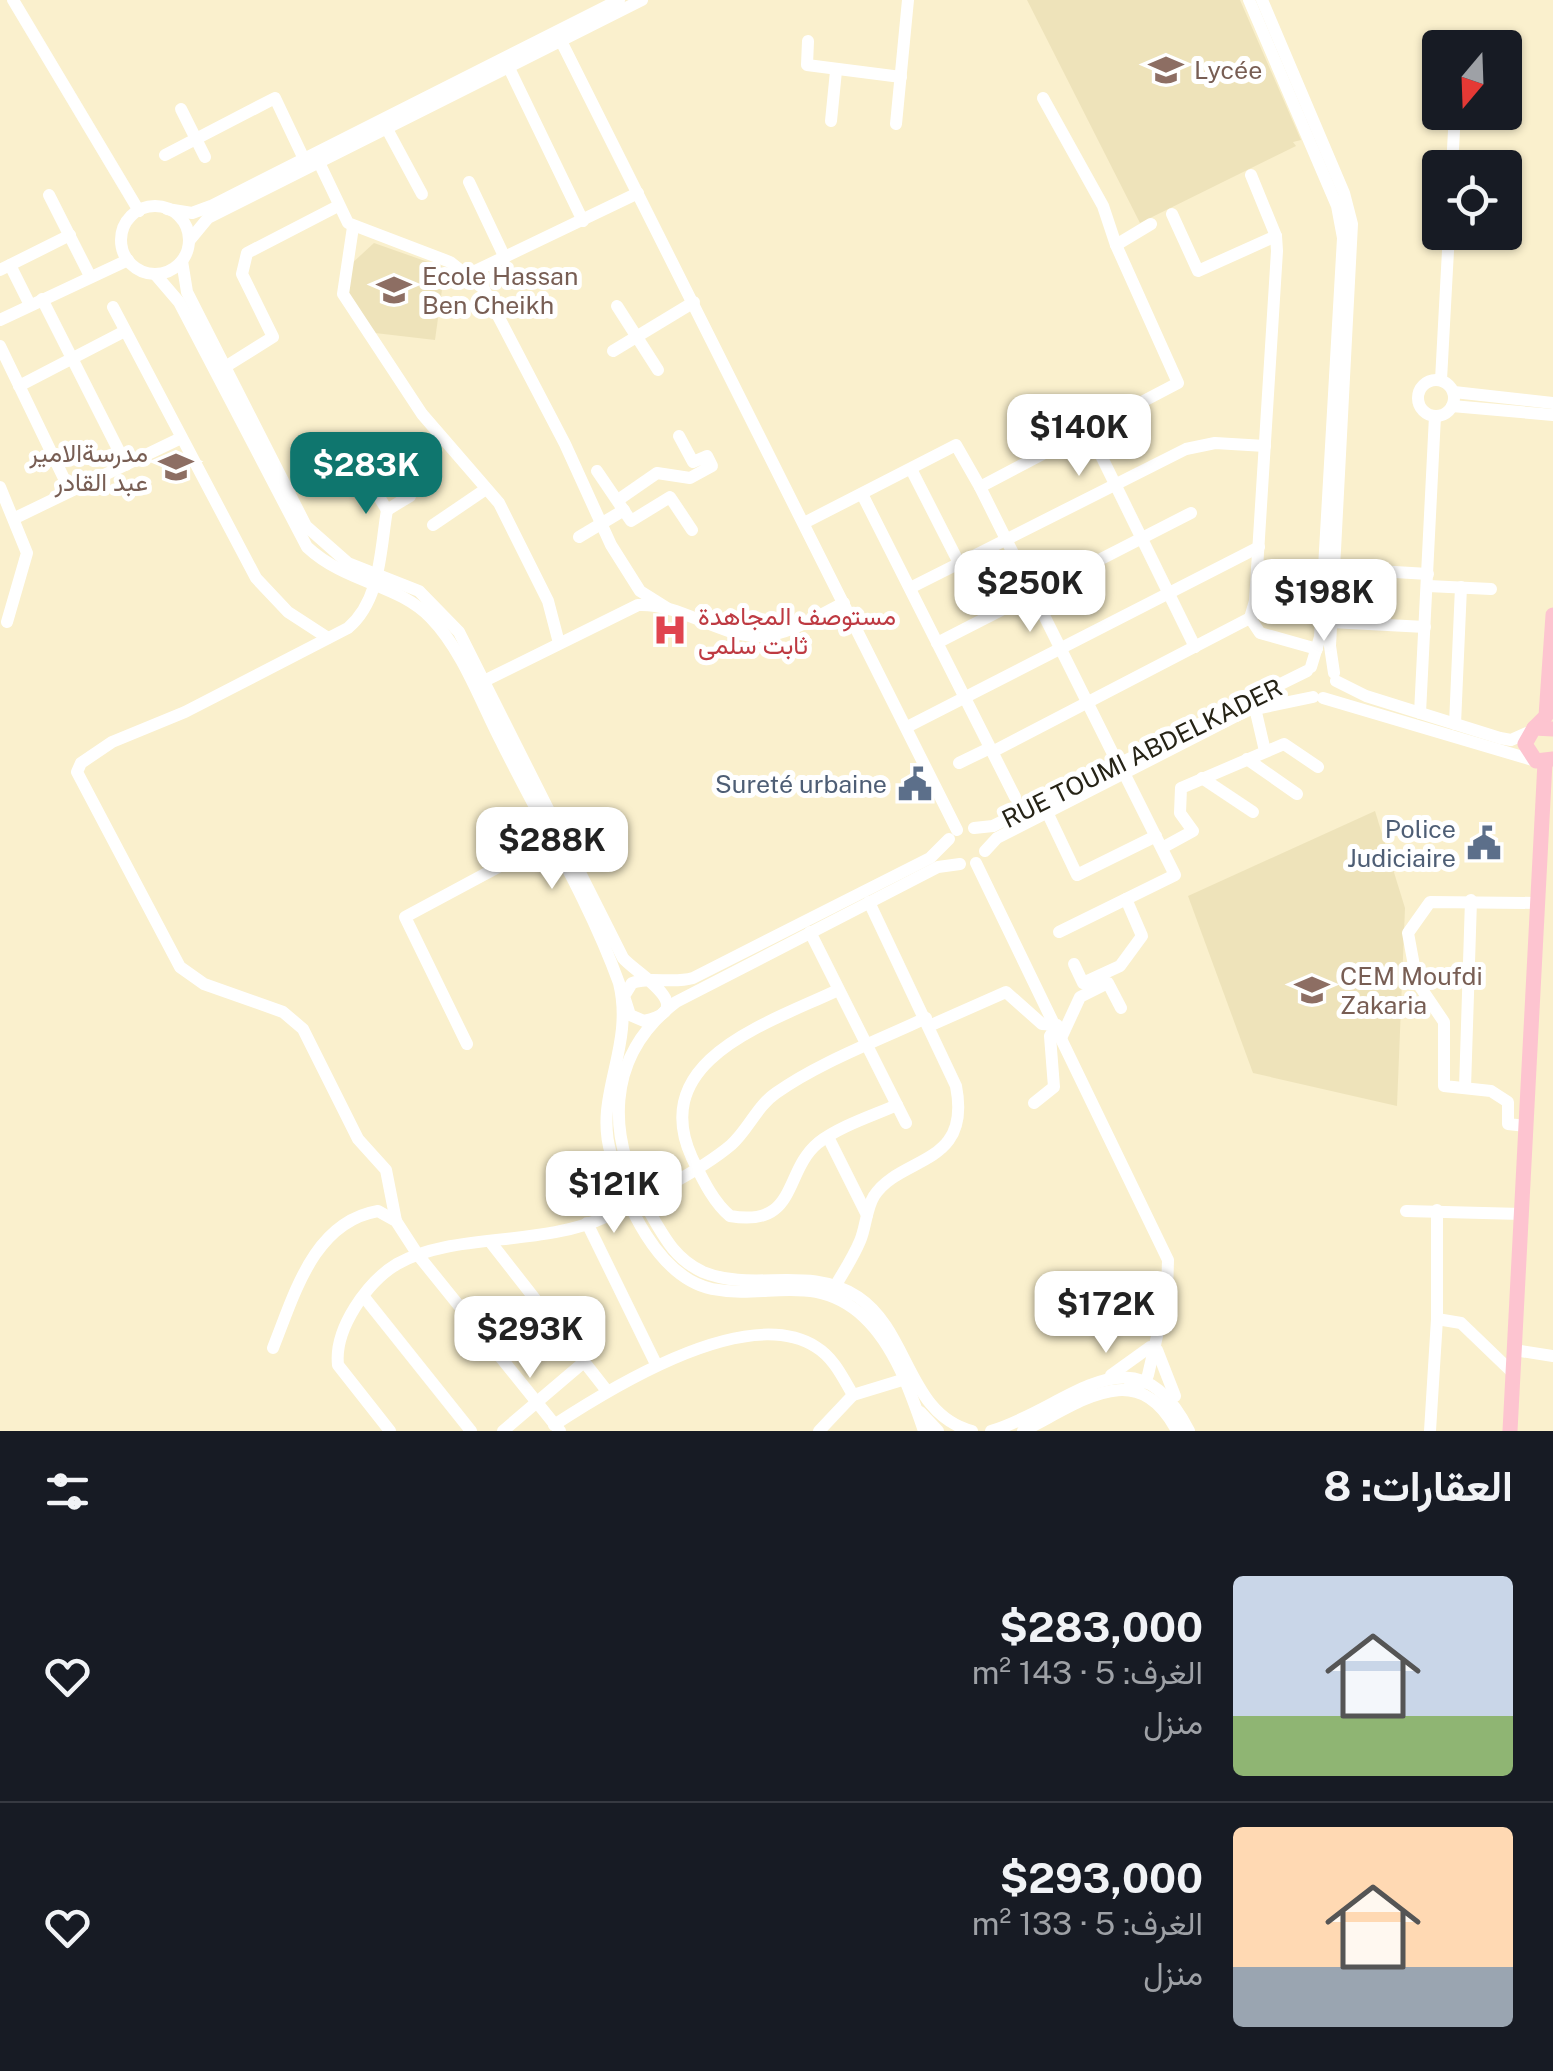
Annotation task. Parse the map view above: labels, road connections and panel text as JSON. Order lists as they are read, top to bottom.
{
  "streets": {
    "street": ["RUE TOUMI ABDELKADER"]
  },
  "places": {
    "school or university": [
      "Lycée",
      "Ecole Hassan Ben Cheikh",
      "مدرسةالامير عبد القادر",
      "CEM Moufdi Zakaria"
    ],
    "hospital": ["مستوصف المجاهدة ثابت سلمى"],
    "public building": ["Sureté urbaine", "Police Judiciaire"]
  },
  "north": "bottom",
  "page": {
    "price": [
      "$140K",
      "$283K",
      "$250K",
      "$198K",
      "$288K",
      "$121K",
      "$172K",
      "$293K"
    ],
    "heading": "العقارات: 8",
    "list": [
      {
        "name": "$283,000",
        "note": "الغرف: 5 · 143 m² · منزل"
      },
      {
        "name": "$293,000",
        "note": "الغرف: 5 · 133 m² · منزل"
      }
    ]
  }
}
